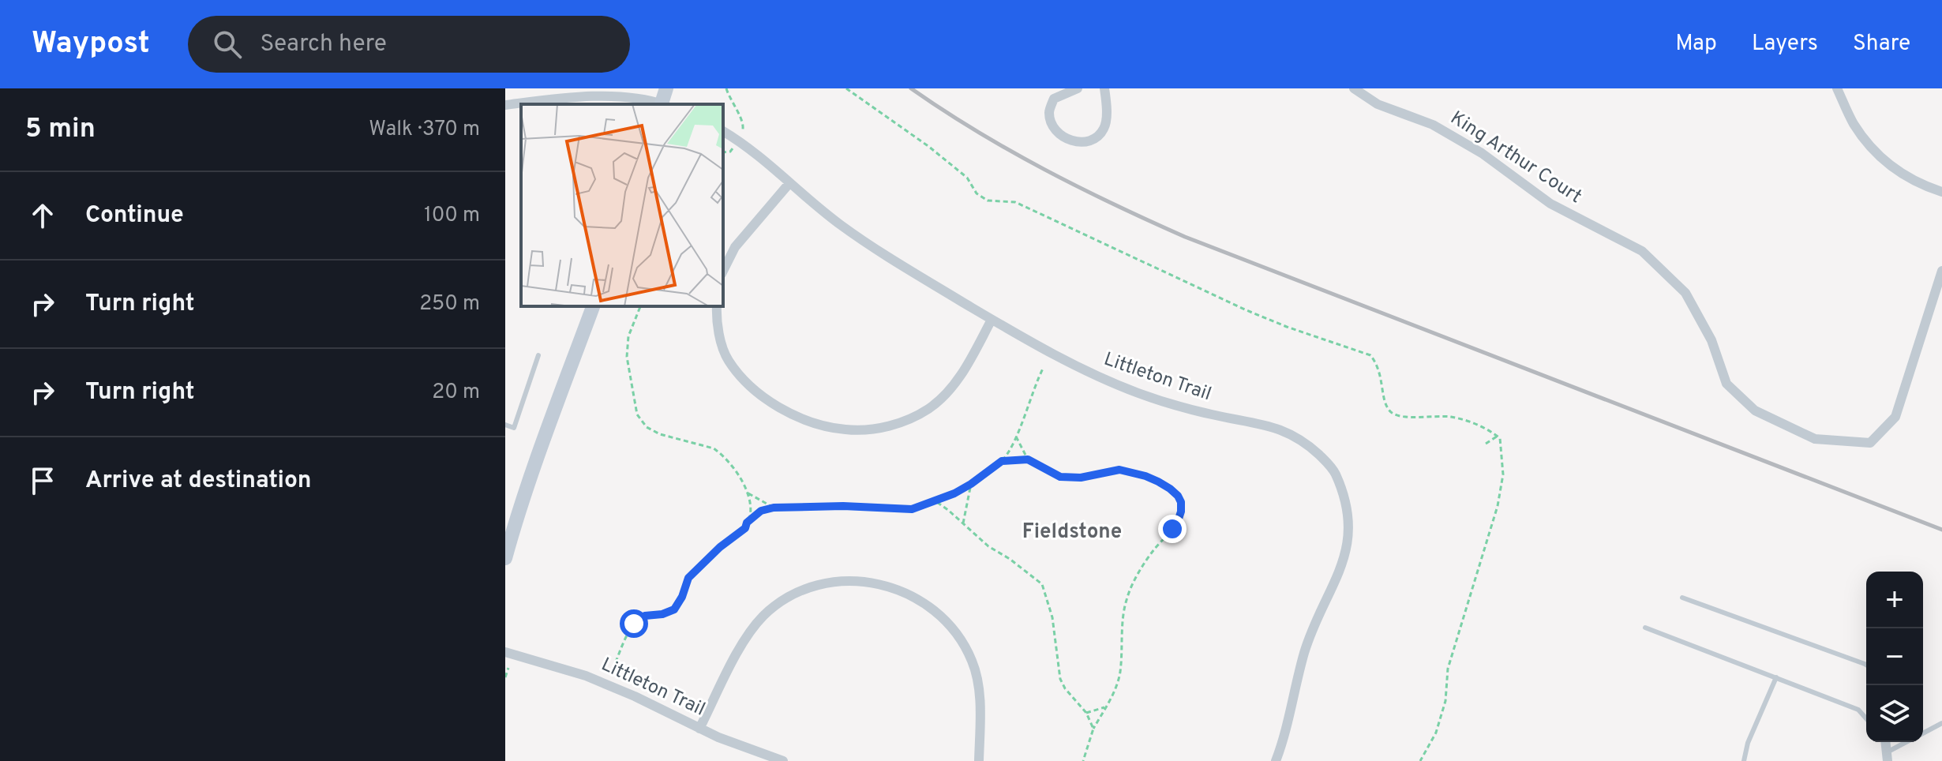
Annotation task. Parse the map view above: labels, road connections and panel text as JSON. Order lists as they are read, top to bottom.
{
  "streets": {
    "street": ["King Arthur Court", "Littleton Trail"]
  },
  "districts": ["Fieldstone"],
  "page": {
    "header": "Waypost",
    "search": "Search here",
    "nav": ["Map", "Layers", "Share"],
    "heading": ["5 min", "Walk · 370 m"],
    "list": [
      ["Continue", "100 m"],
      ["Turn right", "250 m"],
      ["Turn right", "20 m"],
      "Arrive at destination"
    ],
    "map_buttons": ["+", "−"]
  }
}
